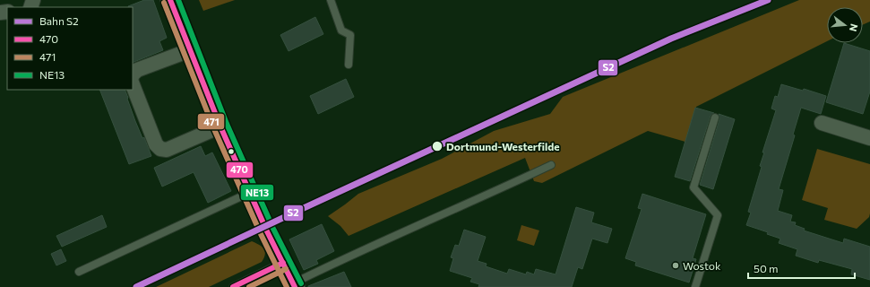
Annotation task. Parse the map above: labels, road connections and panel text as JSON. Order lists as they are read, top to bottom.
{
  "places": ["Dortmund-Westerfilde", "Wostok"],
  "lines": [
    "rail line S2",
    "transit line 470",
    "transit line NE13",
    "transit line 471"
  ],
  "legend": [
    "Bahn S2",
    "470",
    "471",
    "NE13"
  ],
  "scale_bar": "50 m",
  "north": "right"
}
